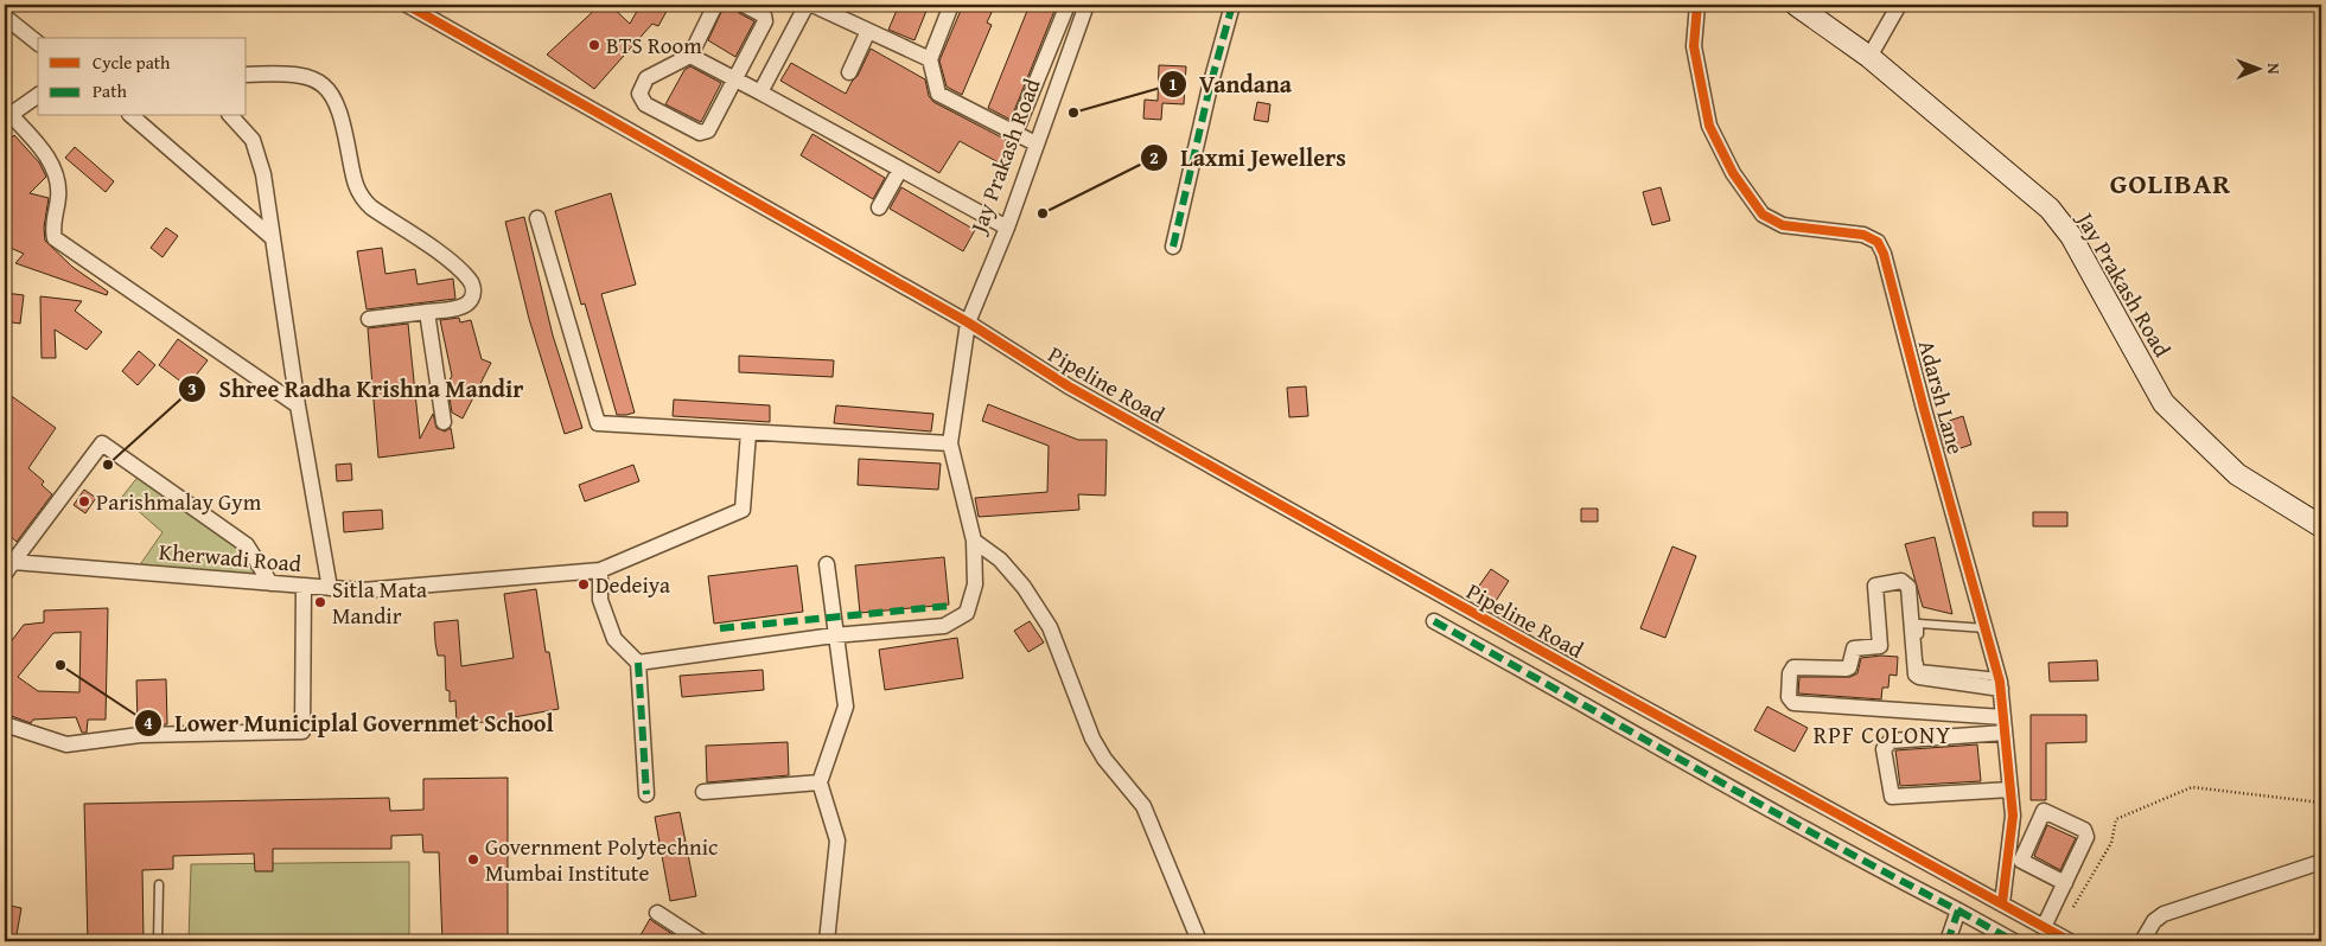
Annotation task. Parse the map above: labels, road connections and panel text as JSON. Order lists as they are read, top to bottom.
{
  "streets": {
    "street": [
      "Jay Prakash Road",
      "Pipeline Road",
      "Adarsh Lane",
      "Kherwadi Road"
    ]
  },
  "crossings": [
    ["Jay Prakash Road", "Pipeline Road"],
    ["Pipeline Road", "Adarsh Lane"]
  ],
  "districts": ["GOLIBAR", "RPF COLONY"],
  "places": [
    "BTS Room",
    "Vandana",
    "Laxmi Jewellers",
    "Shree Radha Krishna Mandir",
    "Parishmalay Gym",
    "Dedeiya",
    "Sitla Mata Mandir",
    "Lower Municiplal Governmet School",
    "Government Polytechnic Mumbai Institute"
  ],
  "legend": ["Cycle path", "Path"],
  "north": "right"
}
